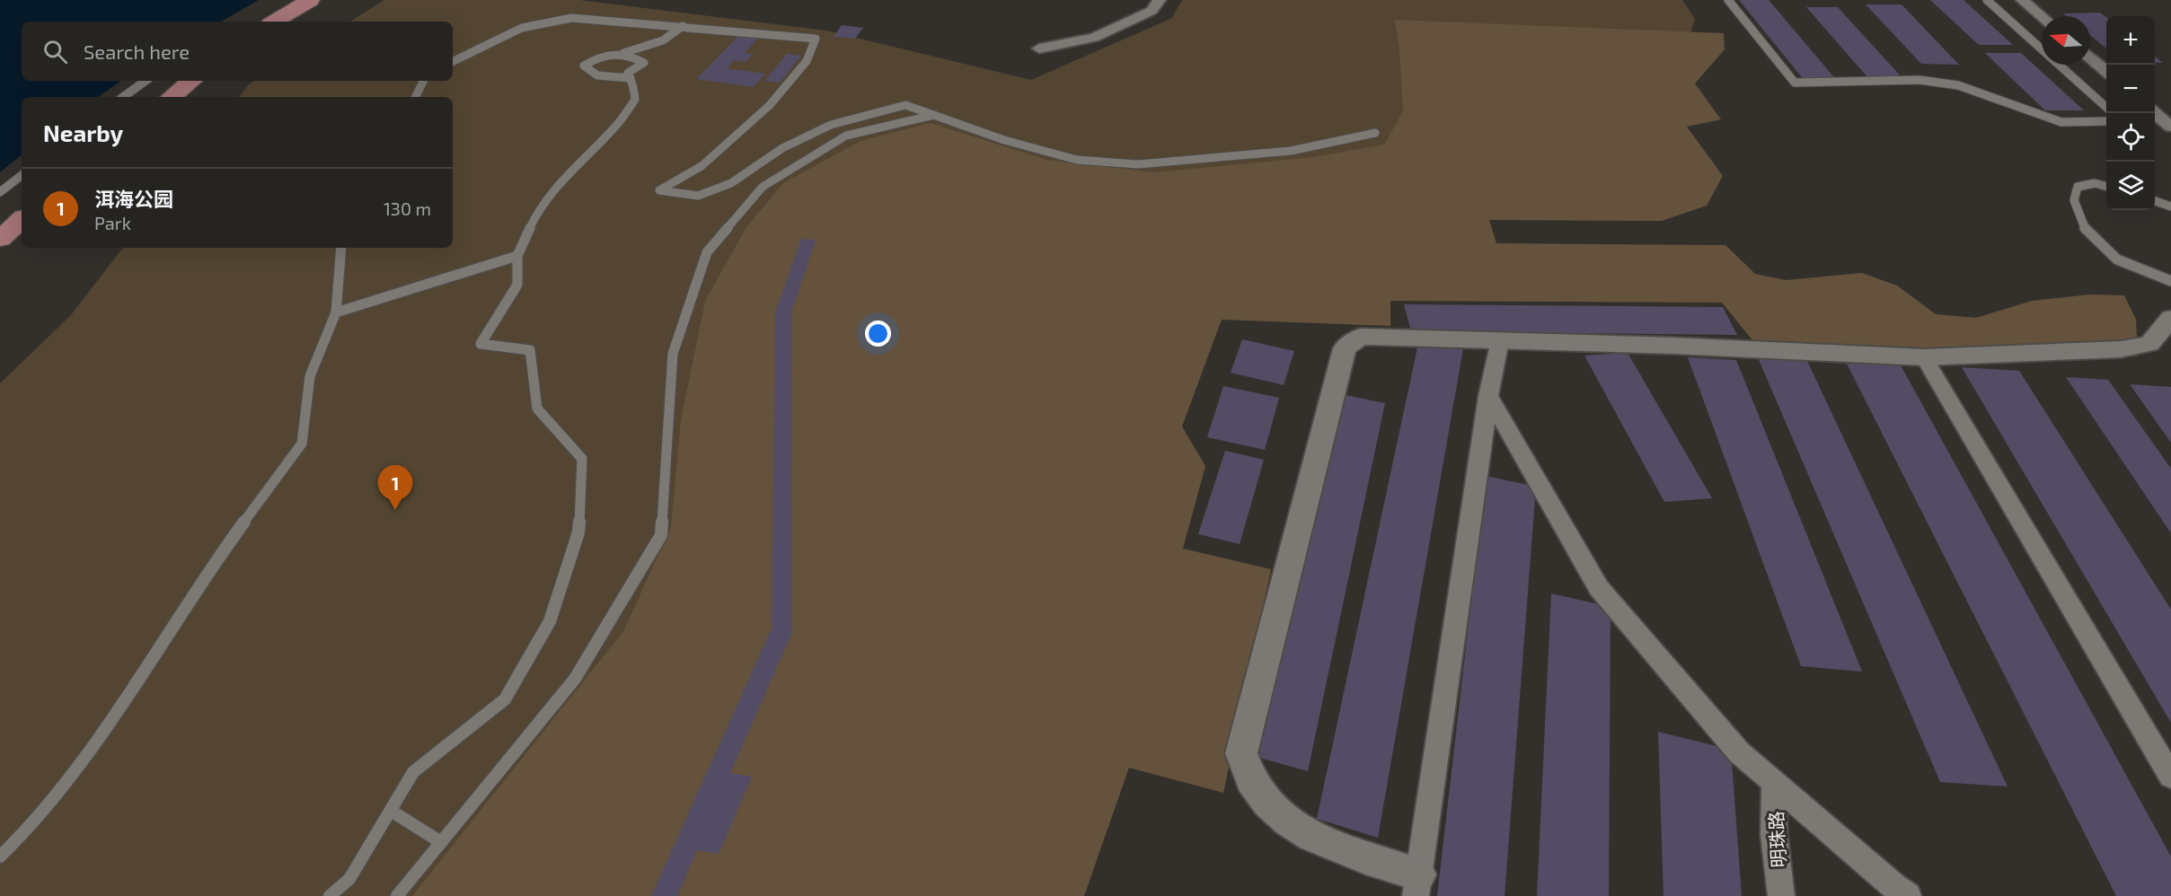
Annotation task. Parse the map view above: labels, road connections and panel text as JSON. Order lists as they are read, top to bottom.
{
  "streets": {
    "street": ["明珠路"]
  },
  "north": "left",
  "page": {
    "map_buttons": ["+", "−"],
    "search": "Search here",
    "heading": "Nearby",
    "list": [
      {
        "mark": "1",
        "name": "洱海公园",
        "note": "Park",
        "value": "130 m"
      }
    ],
    "pins": "1"
  }
}
